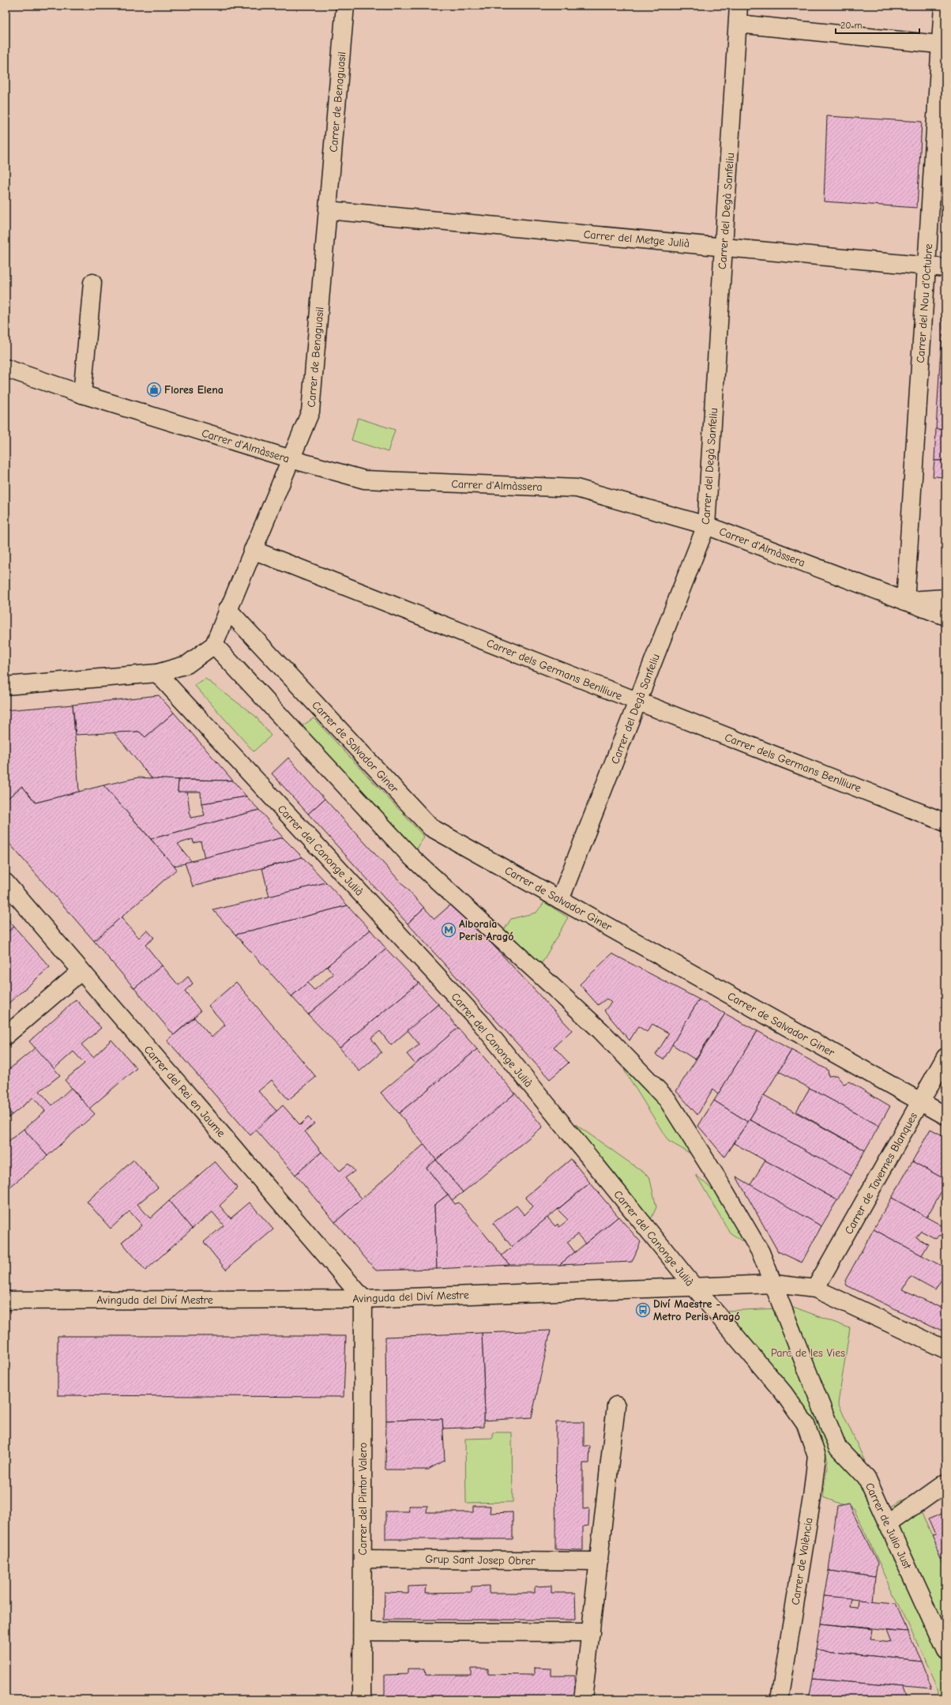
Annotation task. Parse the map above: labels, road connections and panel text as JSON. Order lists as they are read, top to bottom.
{
  "streets": {
    "street": [
      "Carrer de Benaguasil",
      "Carrer del Degà Sanfeliu",
      "Carrer del Metge Julià",
      "Carrer del Nou d'Octubre",
      "Carrer d'Almàssera",
      "Carrer dels Germans Benlliure",
      "Carrer de Salvador Giner",
      "Carrer del Canonge Julià",
      "Carrer del Rei en Jaume",
      "Carrer de Tavernes Blanques",
      "Avinguda del Diví Mestre",
      "Carrer del Pintor Valero",
      "Carrer de Julio Just",
      "Grup Sant Josep Obrer",
      "Carrer de València"
    ]
  },
  "crossings": [
    ["Carrer de Benaguasil", "Carrer del Metge Julià"],
    ["Carrer de Benaguasil", "Carrer d'Almàssera"],
    ["Carrer de Benaguasil", "Carrer dels Germans Benlliure"],
    ["Carrer de Benaguasil", "Carrer de Salvador Giner"],
    ["Carrer de Benaguasil", "Carrer de Julio Just"],
    ["Carrer del Degà Sanfeliu", "Carrer del Metge Julià"],
    ["Carrer del Degà Sanfeliu", "Carrer d'Almàssera"],
    ["Carrer del Degà Sanfeliu", "Carrer dels Germans Benlliure"],
    ["Carrer del Degà Sanfeliu", "Carrer de Salvador Giner"],
    ["Carrer del Metge Julià", "Carrer del Nou d'Octubre"],
    ["Carrer del Nou d'Octubre", "Carrer d'Almàssera"],
    ["Carrer de Salvador Giner", "Carrer de Tavernes Blanques"],
    ["Carrer del Canonge Julià", "Avinguda del Diví Mestre"],
    ["Carrer del Canonge Julià", "Carrer de València"],
    ["Carrer del Rei en Jaume", "Avinguda del Diví Mestre"],
    ["Carrer del Rei en Jaume", "Carrer del Pintor Valero"],
    ["Carrer de Tavernes Blanques", "Avinguda del Diví Mestre"],
    ["Avinguda del Diví Mestre", "Carrer del Pintor Valero"],
    ["Avinguda del Diví Mestre", "Carrer de Julio Just"],
    ["Carrer del Pintor Valero", "Grup Sant Josep Obrer"]
  ],
  "parks": ["Parc de les Vies"],
  "places": {
    "shop": ["Flores Elena"],
    "metro station": ["Alboraia Peris Aragó"],
    "bus stop": ["Diví Maestre - Metro Peris Aragó"]
  },
  "scale_bar": "20 m"
}
